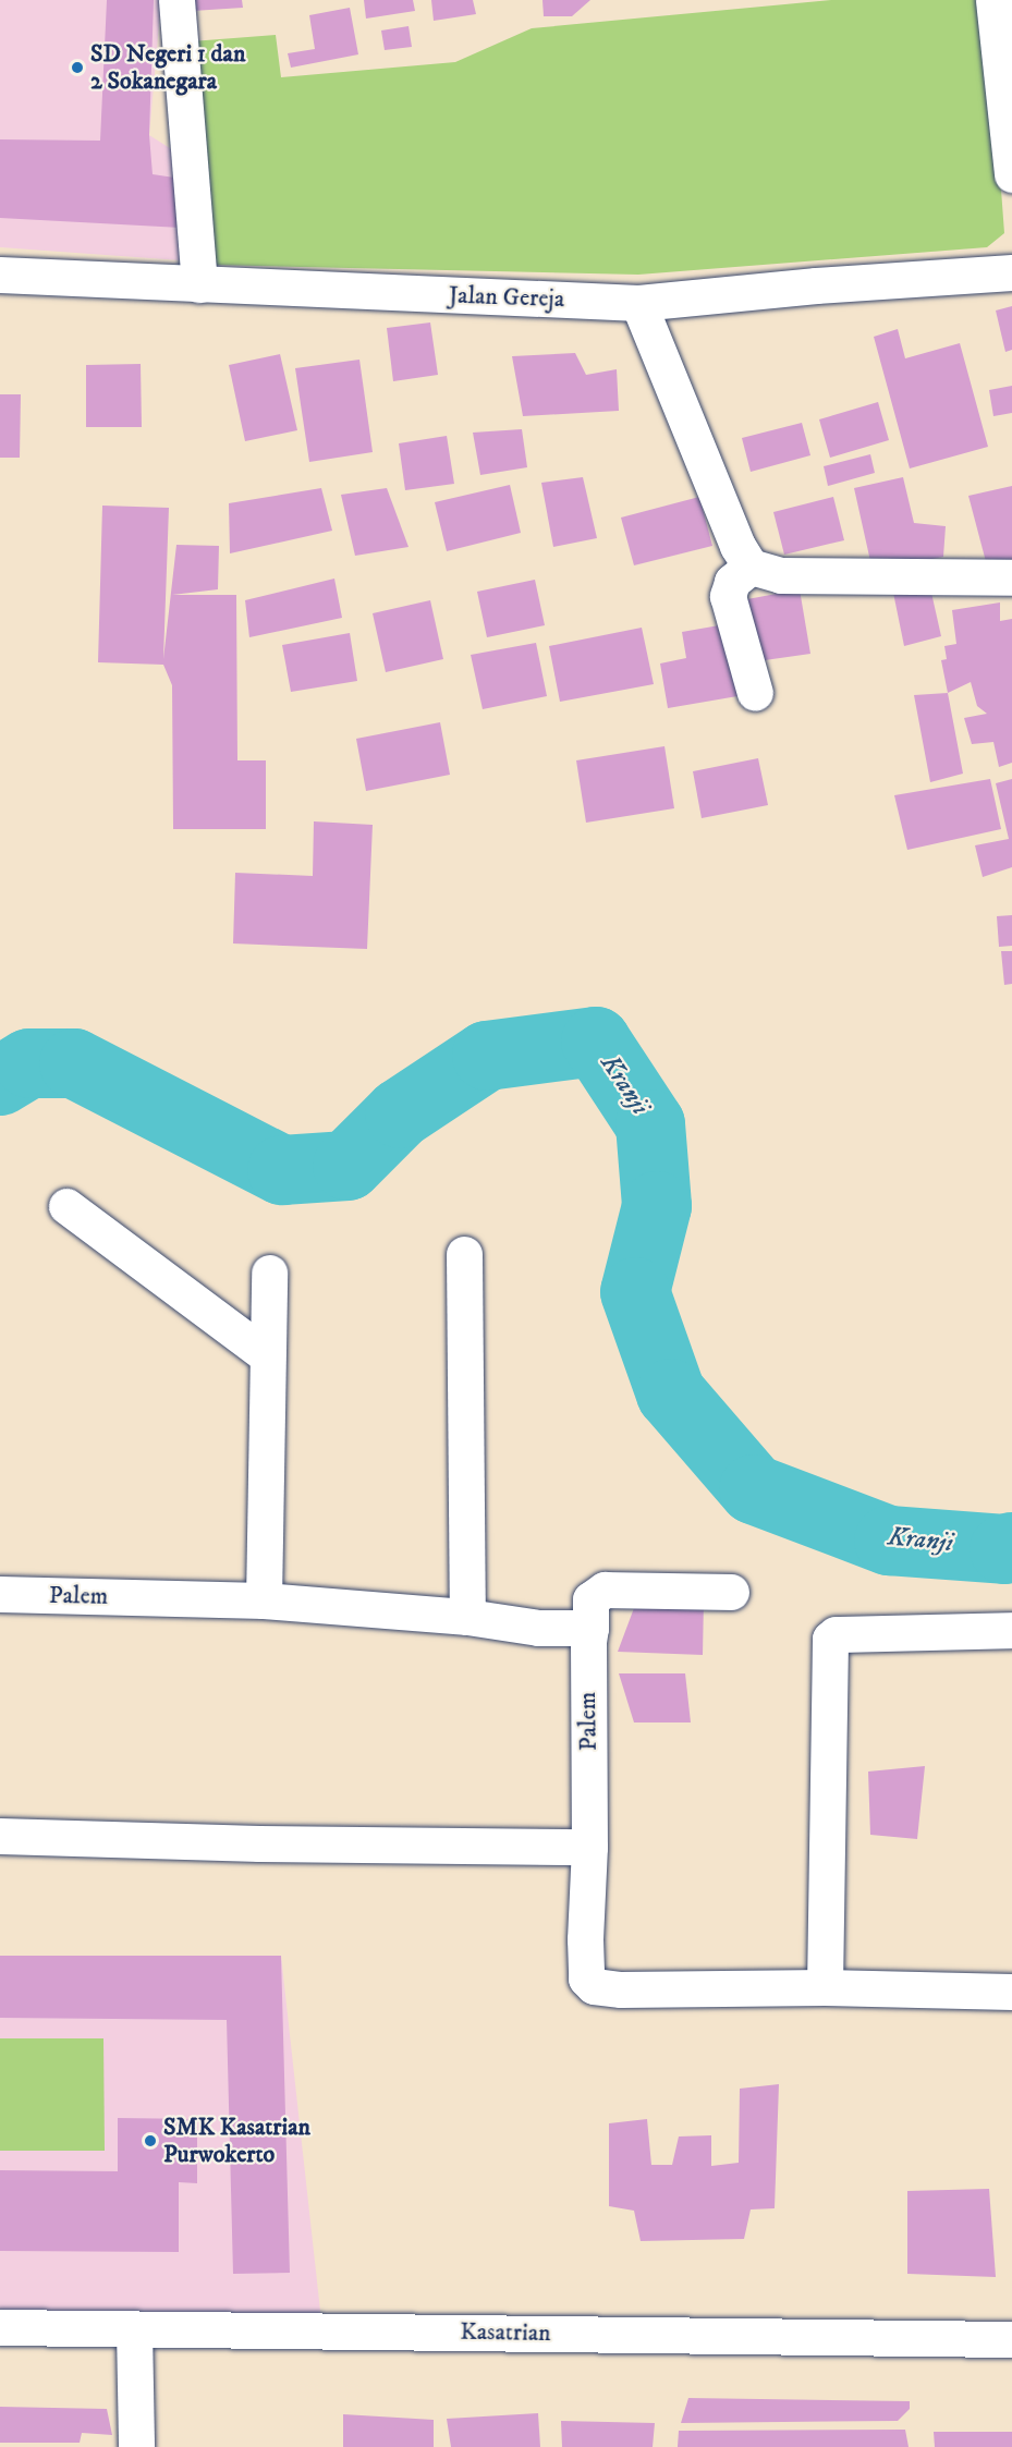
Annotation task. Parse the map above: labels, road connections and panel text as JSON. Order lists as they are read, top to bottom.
{
  "streets": {
    "street": ["Jalan Gereja", "Palem", "Kasatrian"]
  },
  "water": ["Kranji"],
  "places": ["SD Negeri 1 dan 2 Sokanegara", "SMK Kasatrian Purwokerto"]
}
